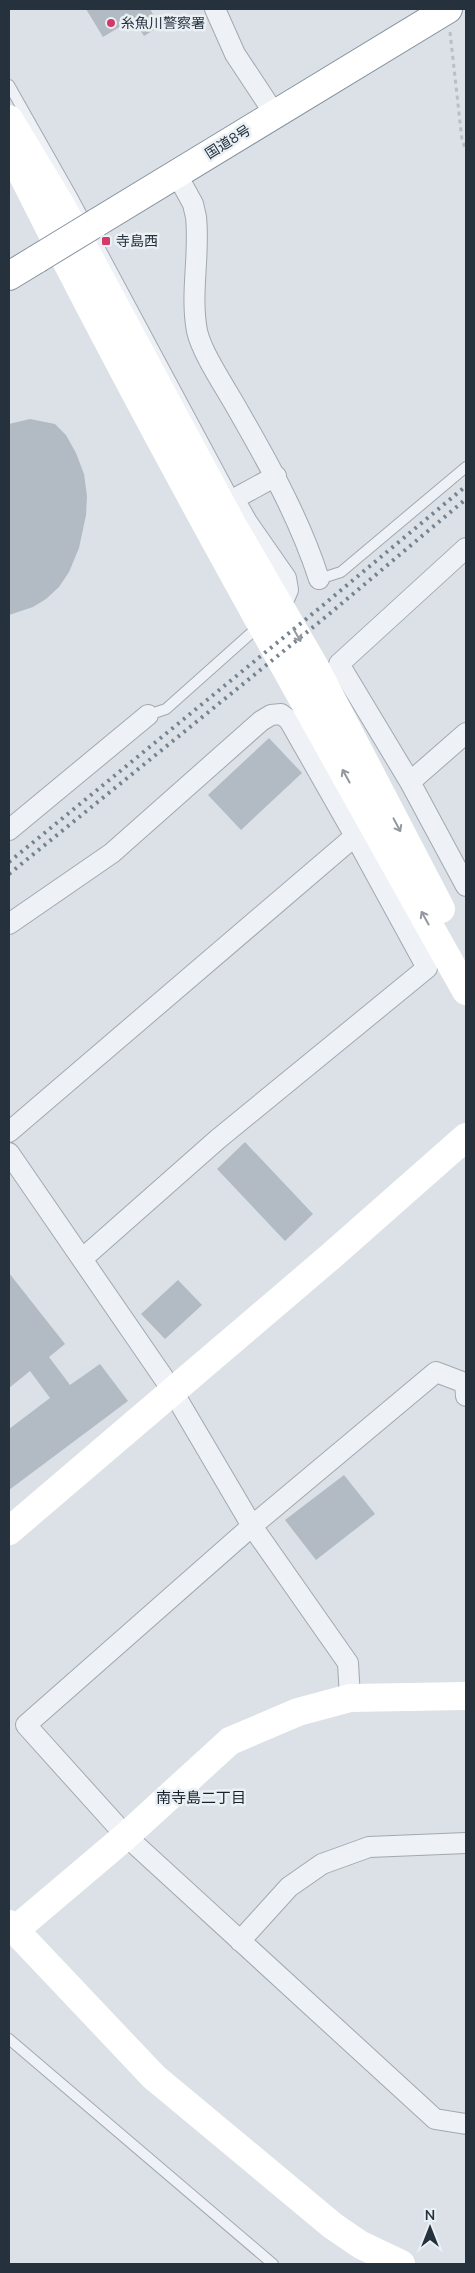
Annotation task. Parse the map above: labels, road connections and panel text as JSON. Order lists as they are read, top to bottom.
{
  "streets": {
    "main road": ["国道8号"]
  },
  "districts": ["南寺島二丁目"],
  "places": {
    "other": ["糸魚川警察署"],
    "transit": ["寺島西"]
  },
  "north": "top"
}
